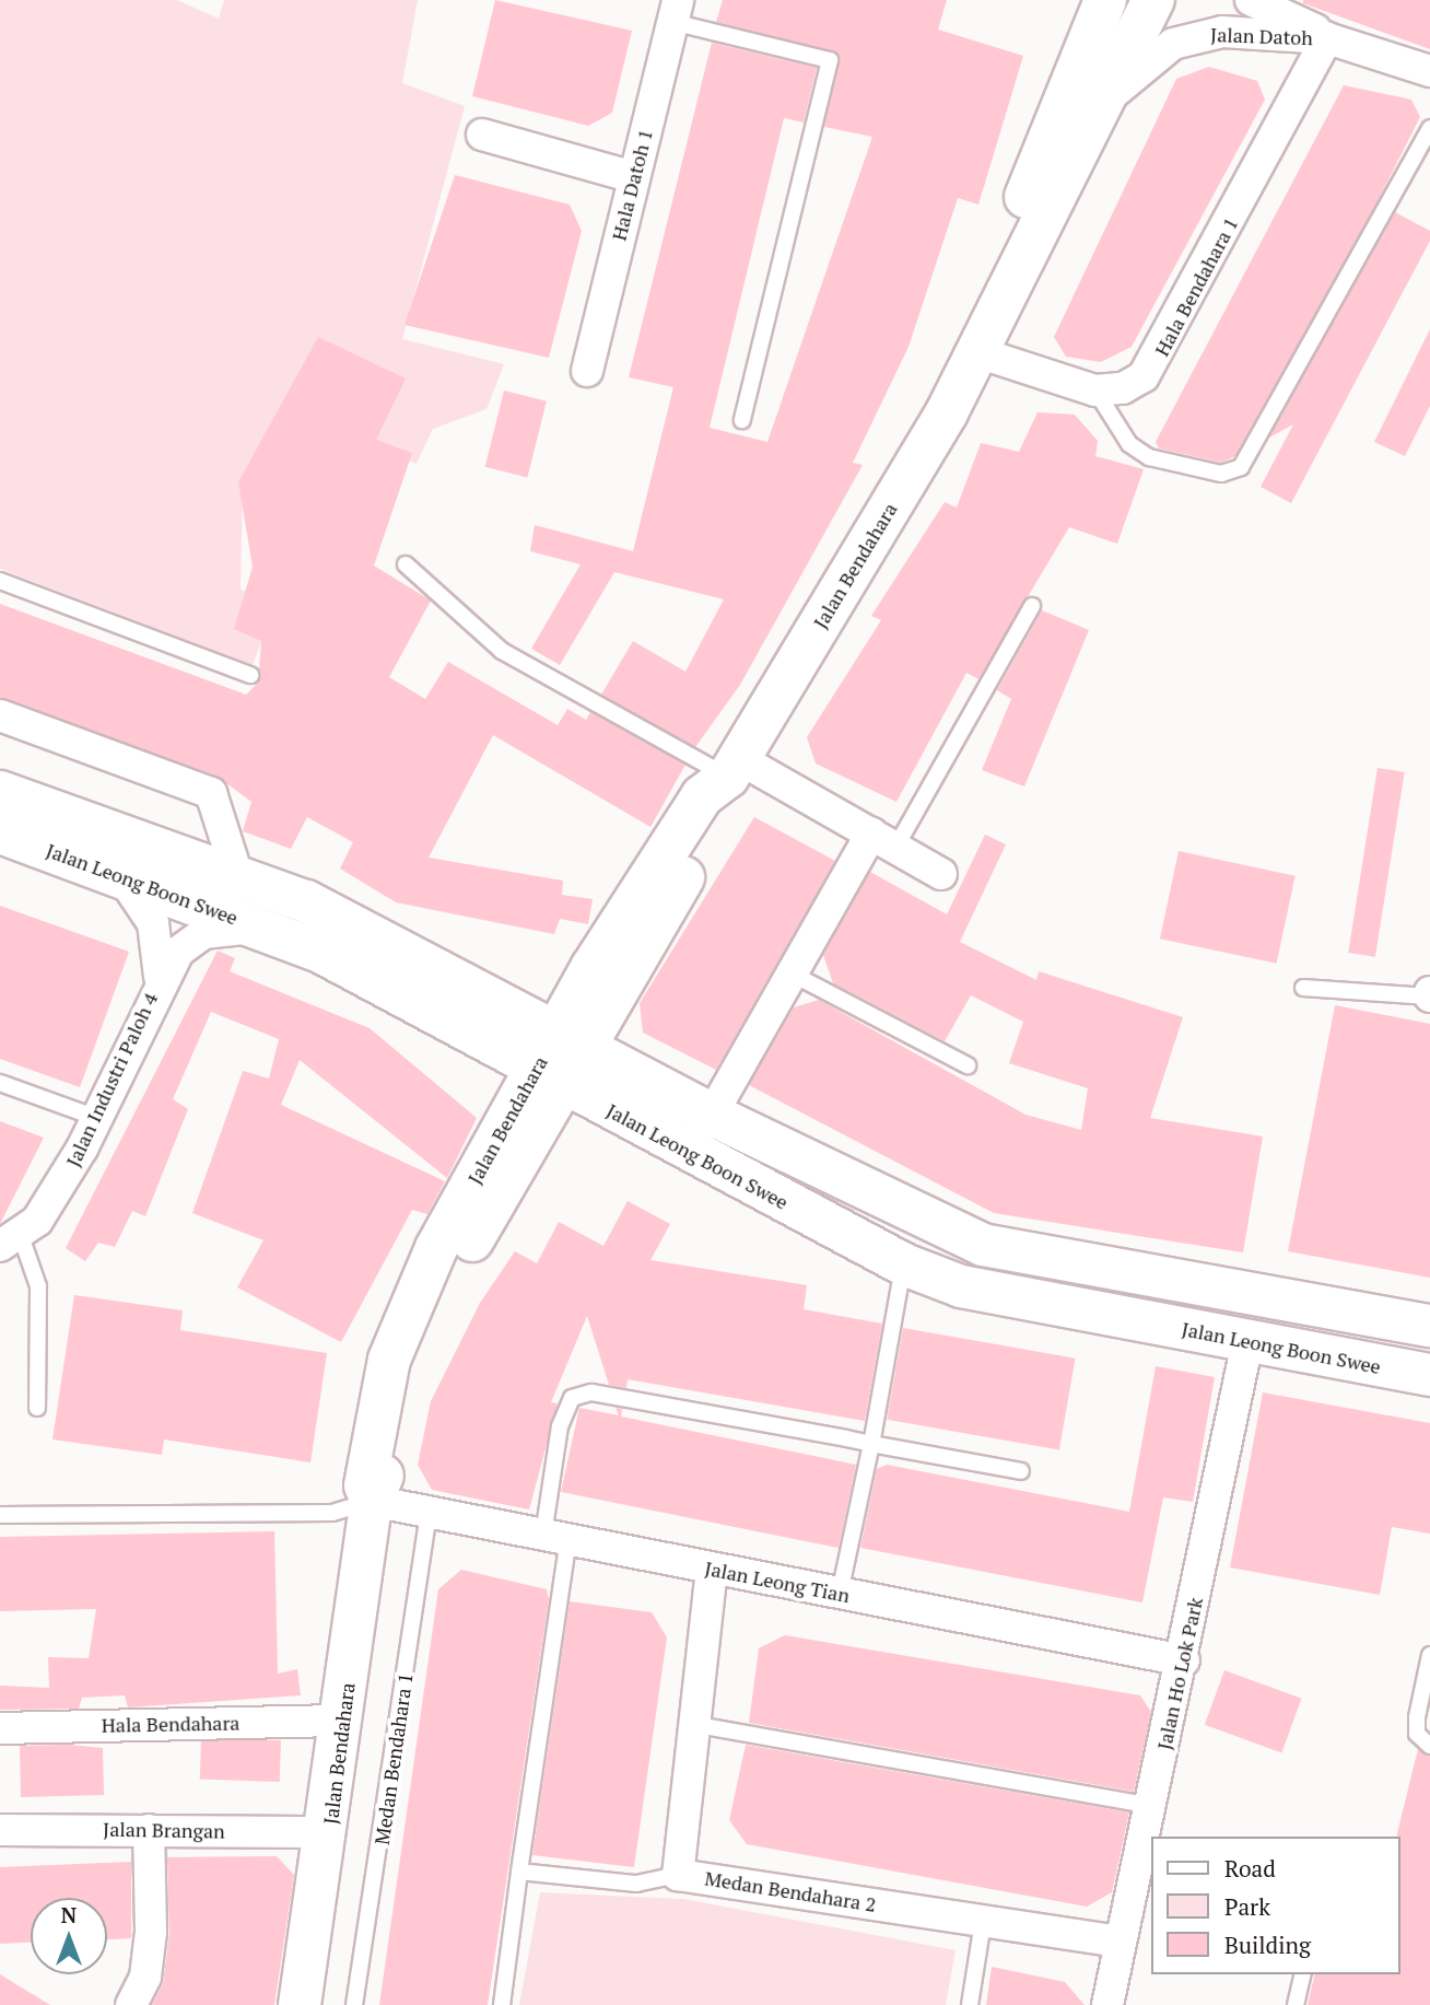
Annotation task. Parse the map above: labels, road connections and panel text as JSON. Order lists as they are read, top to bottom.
{
  "streets": {
    "main road": ["Jalan Bendahara", "Jalan Leong Boon Swee"],
    "street": [
      "Jalan Datoh",
      "Hala Datoh 1",
      "Hala Bendahara 1",
      "Jalan Industri Paloh 4",
      "Jalan Leong Tian",
      "Jalan Ho Lok Park",
      "Hala Bendahara",
      "Jalan Brangan",
      "Medan Bendahara 2"
    ],
    "lane": ["Medan Bendahara 1"]
  },
  "crossings": [
    ["Jalan Datoh", "Hala Bendahara 1"],
    ["Jalan Datoh", "Jalan Bendahara"],
    ["Jalan Bendahara", "Jalan Leong Boon Swee"],
    ["Jalan Bendahara", "Jalan Leong Tian"],
    ["Jalan Bendahara", "Hala Bendahara"],
    ["Jalan Bendahara", "Jalan Brangan"],
    ["Jalan Leong Boon Swee", "Jalan Industri Paloh 4"],
    ["Jalan Leong Boon Swee", "Jalan Ho Lok Park"],
    ["Jalan Leong Tian", "Jalan Ho Lok Park"],
    ["Jalan Leong Tian", "Medan Bendahara 1"],
    ["Jalan Leong Tian", "Medan Bendahara 2"],
    ["Jalan Ho Lok Park", "Medan Bendahara 2"]
  ],
  "legend": ["Road", "Park", "Building"],
  "north": "top"
}
